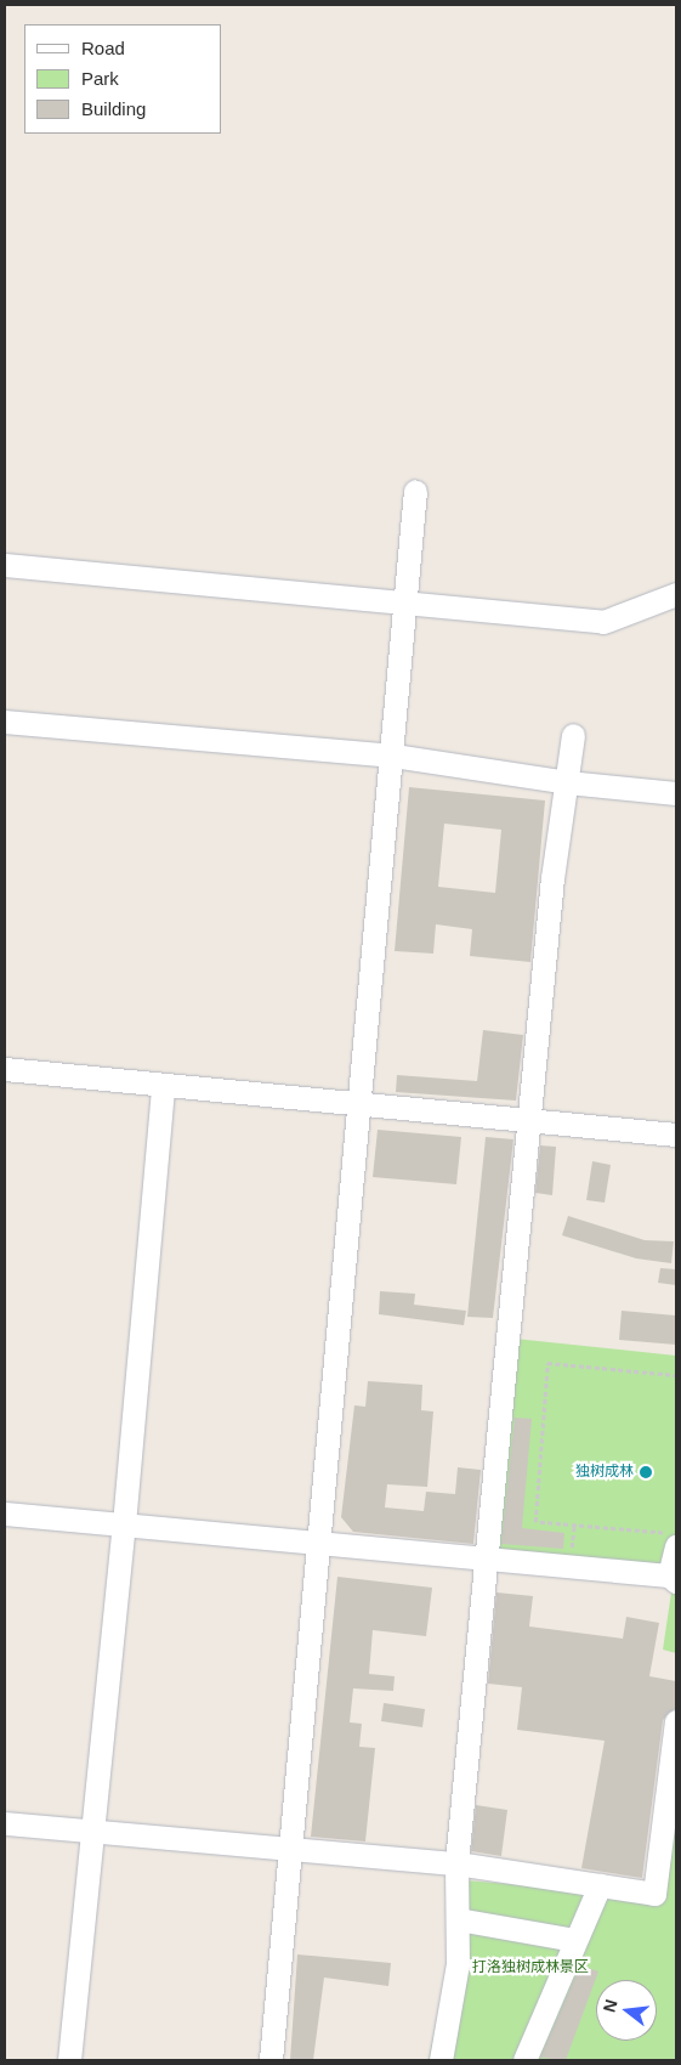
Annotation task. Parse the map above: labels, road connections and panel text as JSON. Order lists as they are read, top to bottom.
{
  "parks": ["打洛独树成林景区"],
  "places": ["独树成林"],
  "legend": ["Road", "Park", "Building"],
  "north": "left"
}
